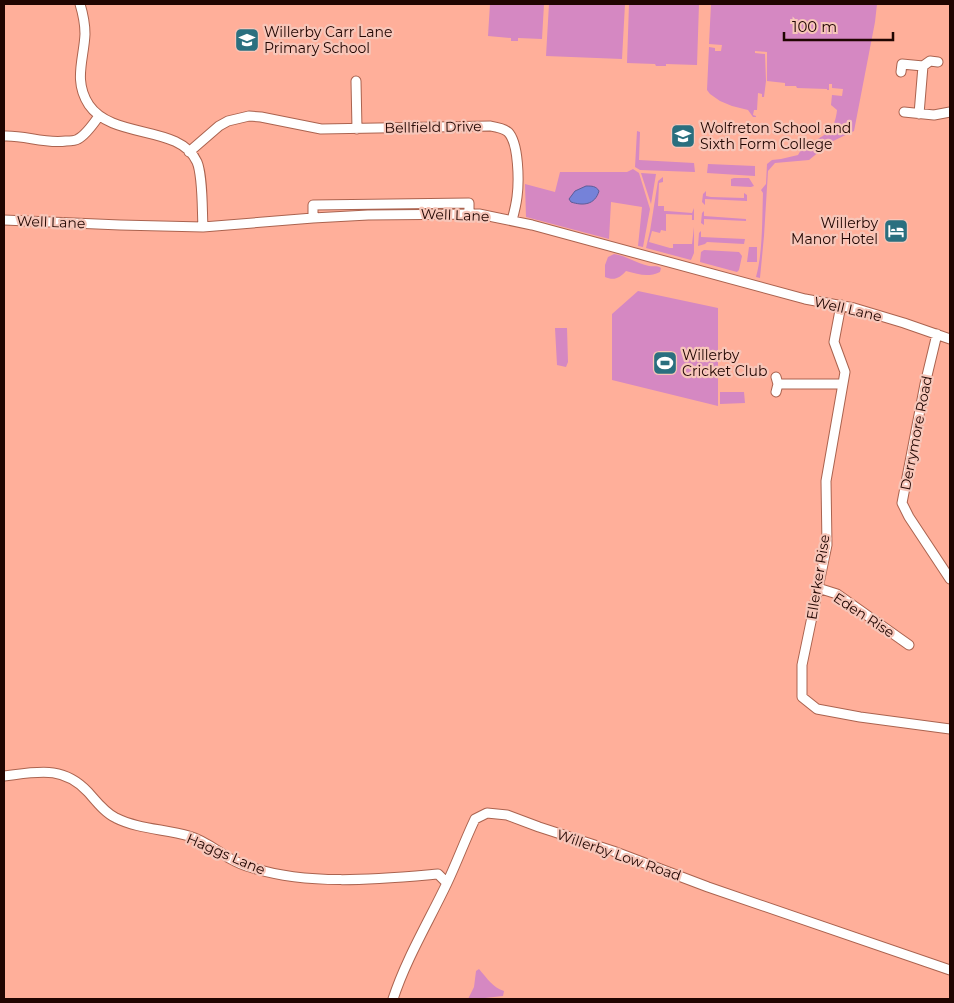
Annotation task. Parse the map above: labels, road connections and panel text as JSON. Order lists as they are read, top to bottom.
{
  "streets": {
    "street": [
      "Bellfield Drive",
      "Well Lane",
      "Derrymore Road",
      "Ellerker Rise",
      "Eden Rise",
      "Haggs Lane",
      "Willerby Low Road"
    ]
  },
  "crossings": [
    ["Bellfield Drive", "Well Lane"],
    ["Well Lane", "Derrymore Road"],
    ["Well Lane", "Ellerker Rise"],
    ["Ellerker Rise", "Eden Rise"],
    ["Haggs Lane", "Willerby Low Road"]
  ],
  "places": {
    "school or university": ["Willerby Carr Lane Primary School", "Wolfreton School and Sixth Form College"],
    "hotel": ["Willerby Manor Hotel"],
    "sports": ["Willerby Cricket Club"]
  },
  "scale_bar": "100 m"
}
